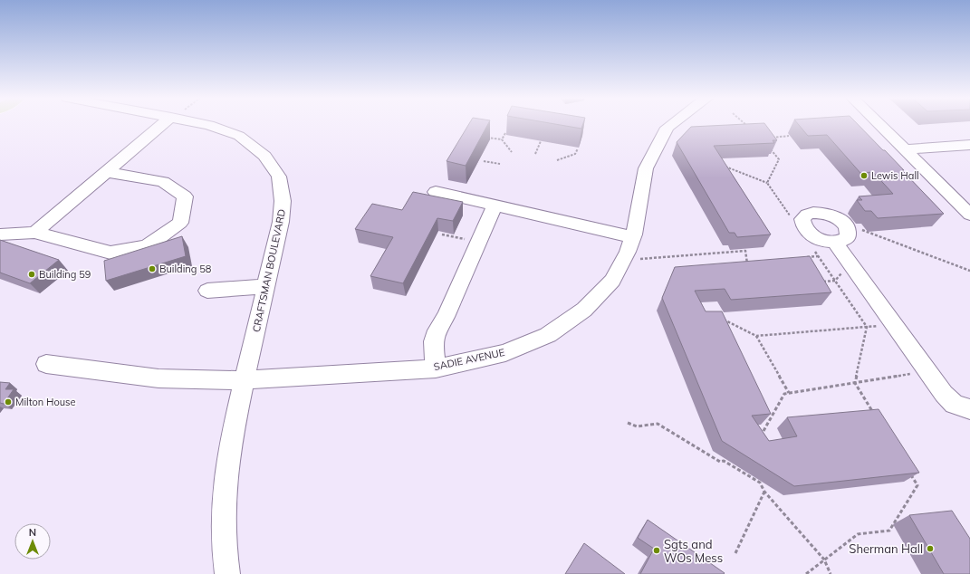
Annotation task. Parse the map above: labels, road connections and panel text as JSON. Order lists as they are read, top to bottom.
{
  "streets": {
    "street": ["CRAFTSMAN BOULEVARD", "SADIE AVENUE"]
  },
  "crossings": [
    ["CRAFTSMAN BOULEVARD", "SADIE AVENUE"]
  ],
  "places": [
    "Lewis Hall",
    "Building 58",
    "Building 59",
    "Milton House",
    "Sherman Hall",
    "Sgts and WOs Mess"
  ],
  "north": "top"
}
